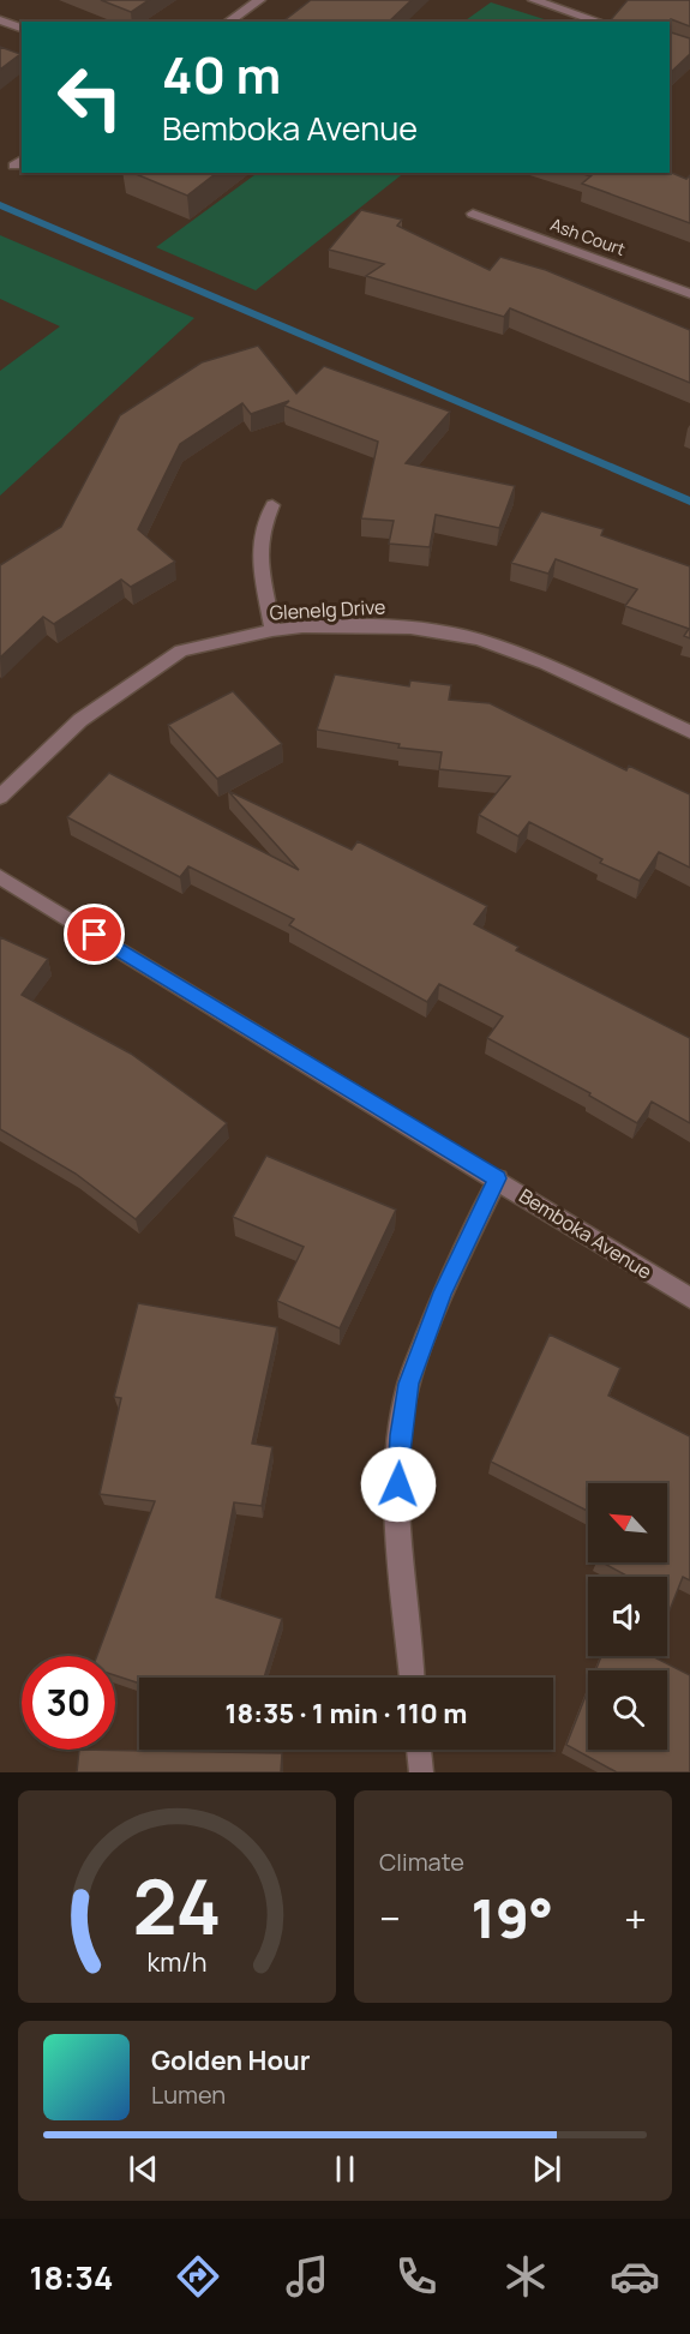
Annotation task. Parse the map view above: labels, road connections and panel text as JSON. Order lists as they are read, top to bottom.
{
  "streets": {
    "street": ["Ash Court", "Glenelg Drive", "Bemboka Avenue"]
  },
  "north": "top left",
  "page": {
    "turn": ["40 m", "Bemboka Avenue"],
    "limit": "30",
    "trip": "18:35 · 1 min · 110 m",
    "tile": "Climate",
    "heat": ["−", "19°", "+"],
    "song": ["Golden Hour", "Lumen"],
    "tabs": "18:34",
    "gauge": ["24", "km/h"]
  }
}
